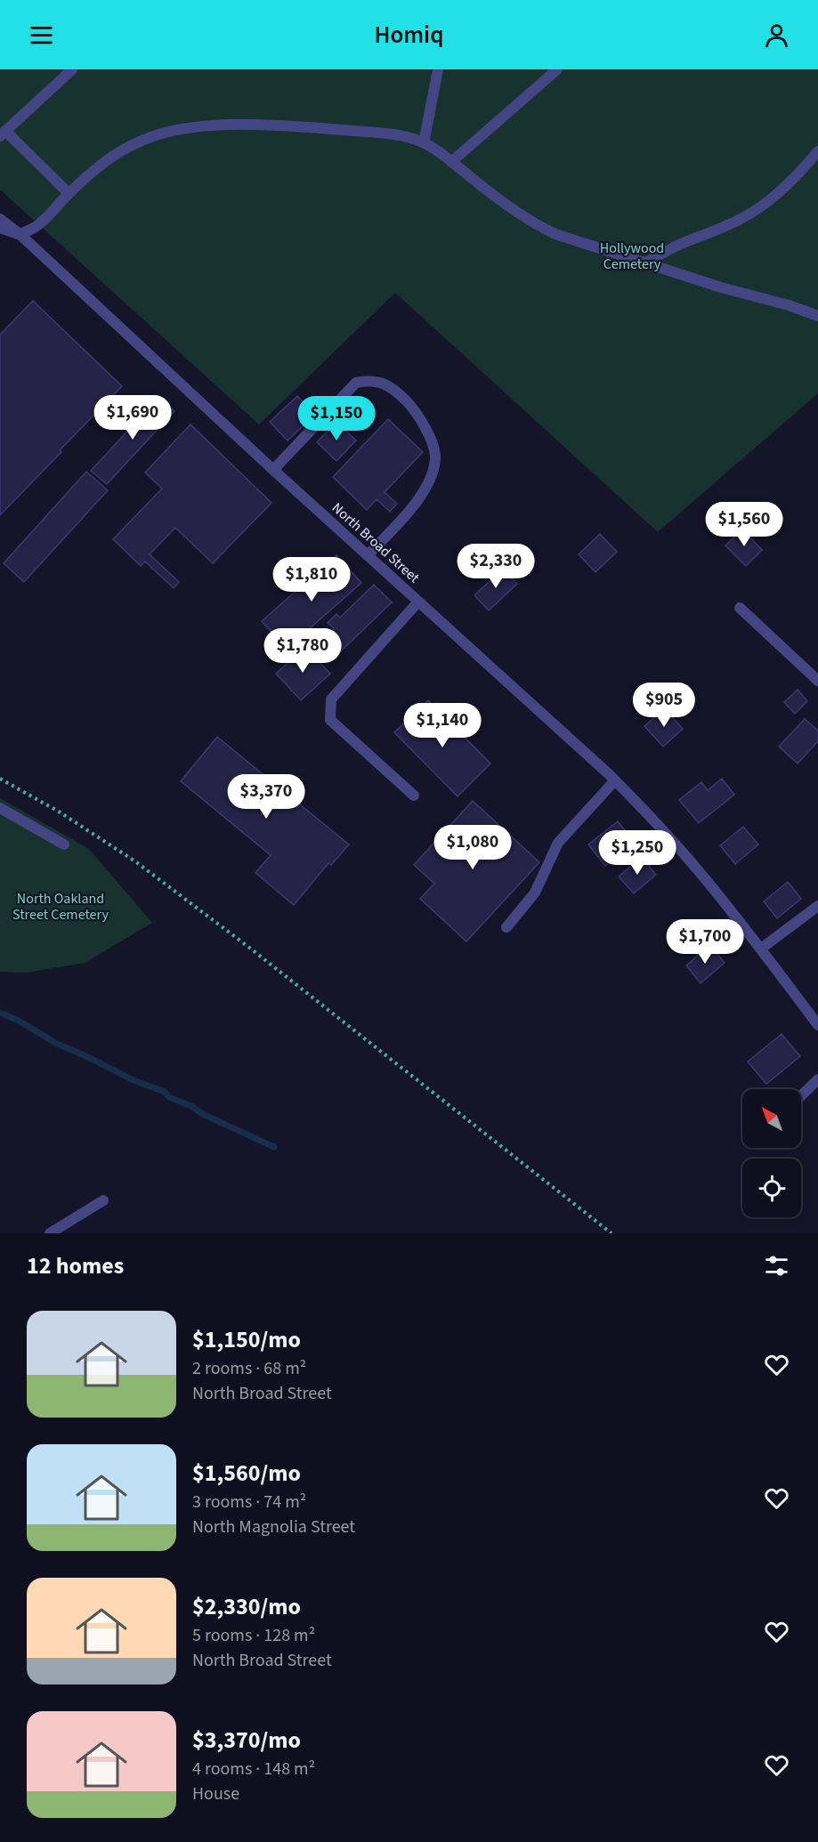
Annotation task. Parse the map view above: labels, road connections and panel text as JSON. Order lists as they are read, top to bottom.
{
  "streets": {
    "street": ["North Broad Street"]
  },
  "parks": ["Hollywood Cemetery", "North Oakland Street Cemetery"],
  "north": "top left",
  "page": {
    "header": "Homiq",
    "price": [
      "$1,690",
      "$1,150",
      "$1,560",
      "$2,330",
      "$1,810",
      "$1,780",
      "$905",
      "$1,140",
      "$3,370",
      "$1,080",
      "$1,250",
      "$1,700"
    ],
    "heading": "12 homes",
    "list": [
      {
        "name": "$1,150/mo",
        "note": "2 rooms · 68 m² · North Broad Street"
      },
      {
        "name": "$1,560/mo",
        "note": "3 rooms · 74 m² · North Magnolia Street"
      },
      {
        "name": "$2,330/mo",
        "note": "5 rooms · 128 m² · North Broad Street"
      },
      {
        "name": "$3,370/mo",
        "note": "4 rooms · 148 m² · House"
      }
    ]
  }
}
